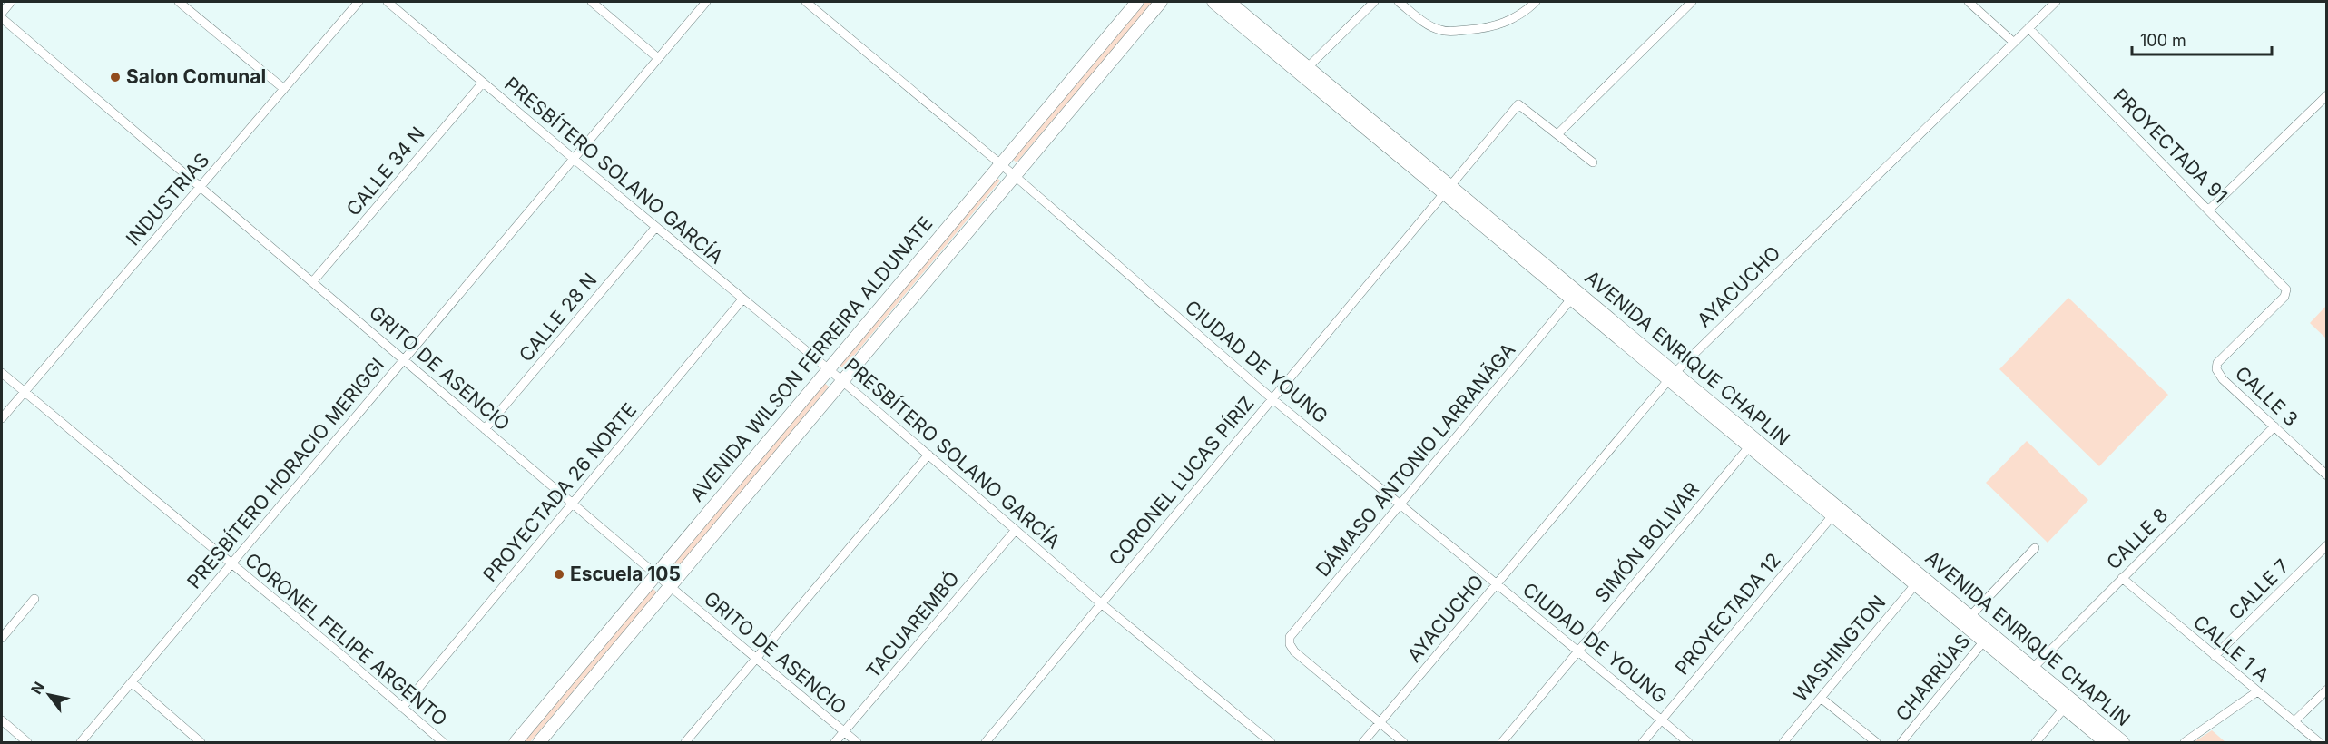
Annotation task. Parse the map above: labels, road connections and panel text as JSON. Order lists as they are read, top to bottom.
{
  "streets": {
    "street": [
      "PROYECTADA 91",
      "PRESBÍTERO SOLANO GARCÍA",
      "CALLE 34 N",
      "INDUSTRIAS",
      "AYACUCHO",
      "CALLE 28 N",
      "AVENIDA ENRIQUE CHAPLIN",
      "AVENIDA WILSON FERREIRA ALDUNATE",
      "CIUDAD DE YOUNG",
      "GRITO DE ASENCIO",
      "CALLE 3",
      "DÁMASO ANTONIO LARRANÃGA",
      "PRESBÍTERO HORACIO MERIGGI",
      "CORONEL LUCAS PÍRIZ",
      "PROYECTADA 26 NORTE",
      "CALLE 8",
      "SIMÓN BOLIVAR",
      "CALLE 7",
      "PROYECTADA 12",
      "TACUAREMBÓ",
      "CORONEL FELIPE ARGENTO",
      "WASHINGTON",
      "CALLE 1 A",
      "CHARRÚAS"
    ]
  },
  "crossings": [
    ["PROYECTADA 91", "AYACUCHO"],
    ["PROYECTADA 91", "CALLE 3"],
    ["PRESBÍTERO SOLANO GARCÍA", "CALLE 34 N"],
    ["PRESBÍTERO SOLANO GARCÍA", "CALLE 28 N"],
    ["PRESBÍTERO SOLANO GARCÍA", "AVENIDA WILSON FERREIRA ALDUNATE"],
    ["PRESBÍTERO SOLANO GARCÍA", "PRESBÍTERO HORACIO MERIGGI"],
    ["PRESBÍTERO SOLANO GARCÍA", "CORONEL LUCAS PÍRIZ"],
    ["PRESBÍTERO SOLANO GARCÍA", "PROYECTADA 26 NORTE"],
    ["PRESBÍTERO SOLANO GARCÍA", "TACUAREMBÓ"],
    ["CALLE 34 N", "GRITO DE ASENCIO"],
    ["INDUSTRIAS", "GRITO DE ASENCIO"],
    ["INDUSTRIAS", "CORONEL FELIPE ARGENTO"],
    ["AYACUCHO", "AVENIDA ENRIQUE CHAPLIN"],
    ["AYACUCHO", "CIUDAD DE YOUNG"],
    ["AYACUCHO", "DÁMASO ANTONIO LARRANÃGA"],
    ["CALLE 28 N", "GRITO DE ASENCIO"],
    ["AVENIDA ENRIQUE CHAPLIN", "DÁMASO ANTONIO LARRANÃGA"],
    ["AVENIDA ENRIQUE CHAPLIN", "CORONEL LUCAS PÍRIZ"],
    ["AVENIDA ENRIQUE CHAPLIN", "CALLE 8"],
    ["AVENIDA ENRIQUE CHAPLIN", "SIMÓN BOLIVAR"],
    ["AVENIDA ENRIQUE CHAPLIN", "PROYECTADA 12"],
    ["AVENIDA ENRIQUE CHAPLIN", "WASHINGTON"],
    ["AVENIDA ENRIQUE CHAPLIN", "CHARRÚAS"],
    ["AVENIDA WILSON FERREIRA ALDUNATE", "CIUDAD DE YOUNG"],
    ["AVENIDA WILSON FERREIRA ALDUNATE", "GRITO DE ASENCIO"],
    ["CIUDAD DE YOUNG", "DÁMASO ANTONIO LARRANÃGA"],
    ["CIUDAD DE YOUNG", "CORONEL LUCAS PÍRIZ"],
    ["CIUDAD DE YOUNG", "SIMÓN BOLIVAR"],
    ["CIUDAD DE YOUNG", "PROYECTADA 12"],
    ["GRITO DE ASENCIO", "PRESBÍTERO HORACIO MERIGGI"],
    ["GRITO DE ASENCIO", "PROYECTADA 26 NORTE"],
    ["GRITO DE ASENCIO", "TACUAREMBÓ"],
    ["CALLE 3", "CALLE 8"],
    ["PRESBÍTERO HORACIO MERIGGI", "CORONEL FELIPE ARGENTO"],
    ["PROYECTADA 26 NORTE", "CORONEL FELIPE ARGENTO"],
    ["CALLE 8", "CALLE 1 A"],
    ["CALLE 7", "CALLE 1 A"]
  ],
  "places": ["Salon Comunal", "Escuela 105"],
  "scale_bar": "100 m",
  "north": "top left"
}
